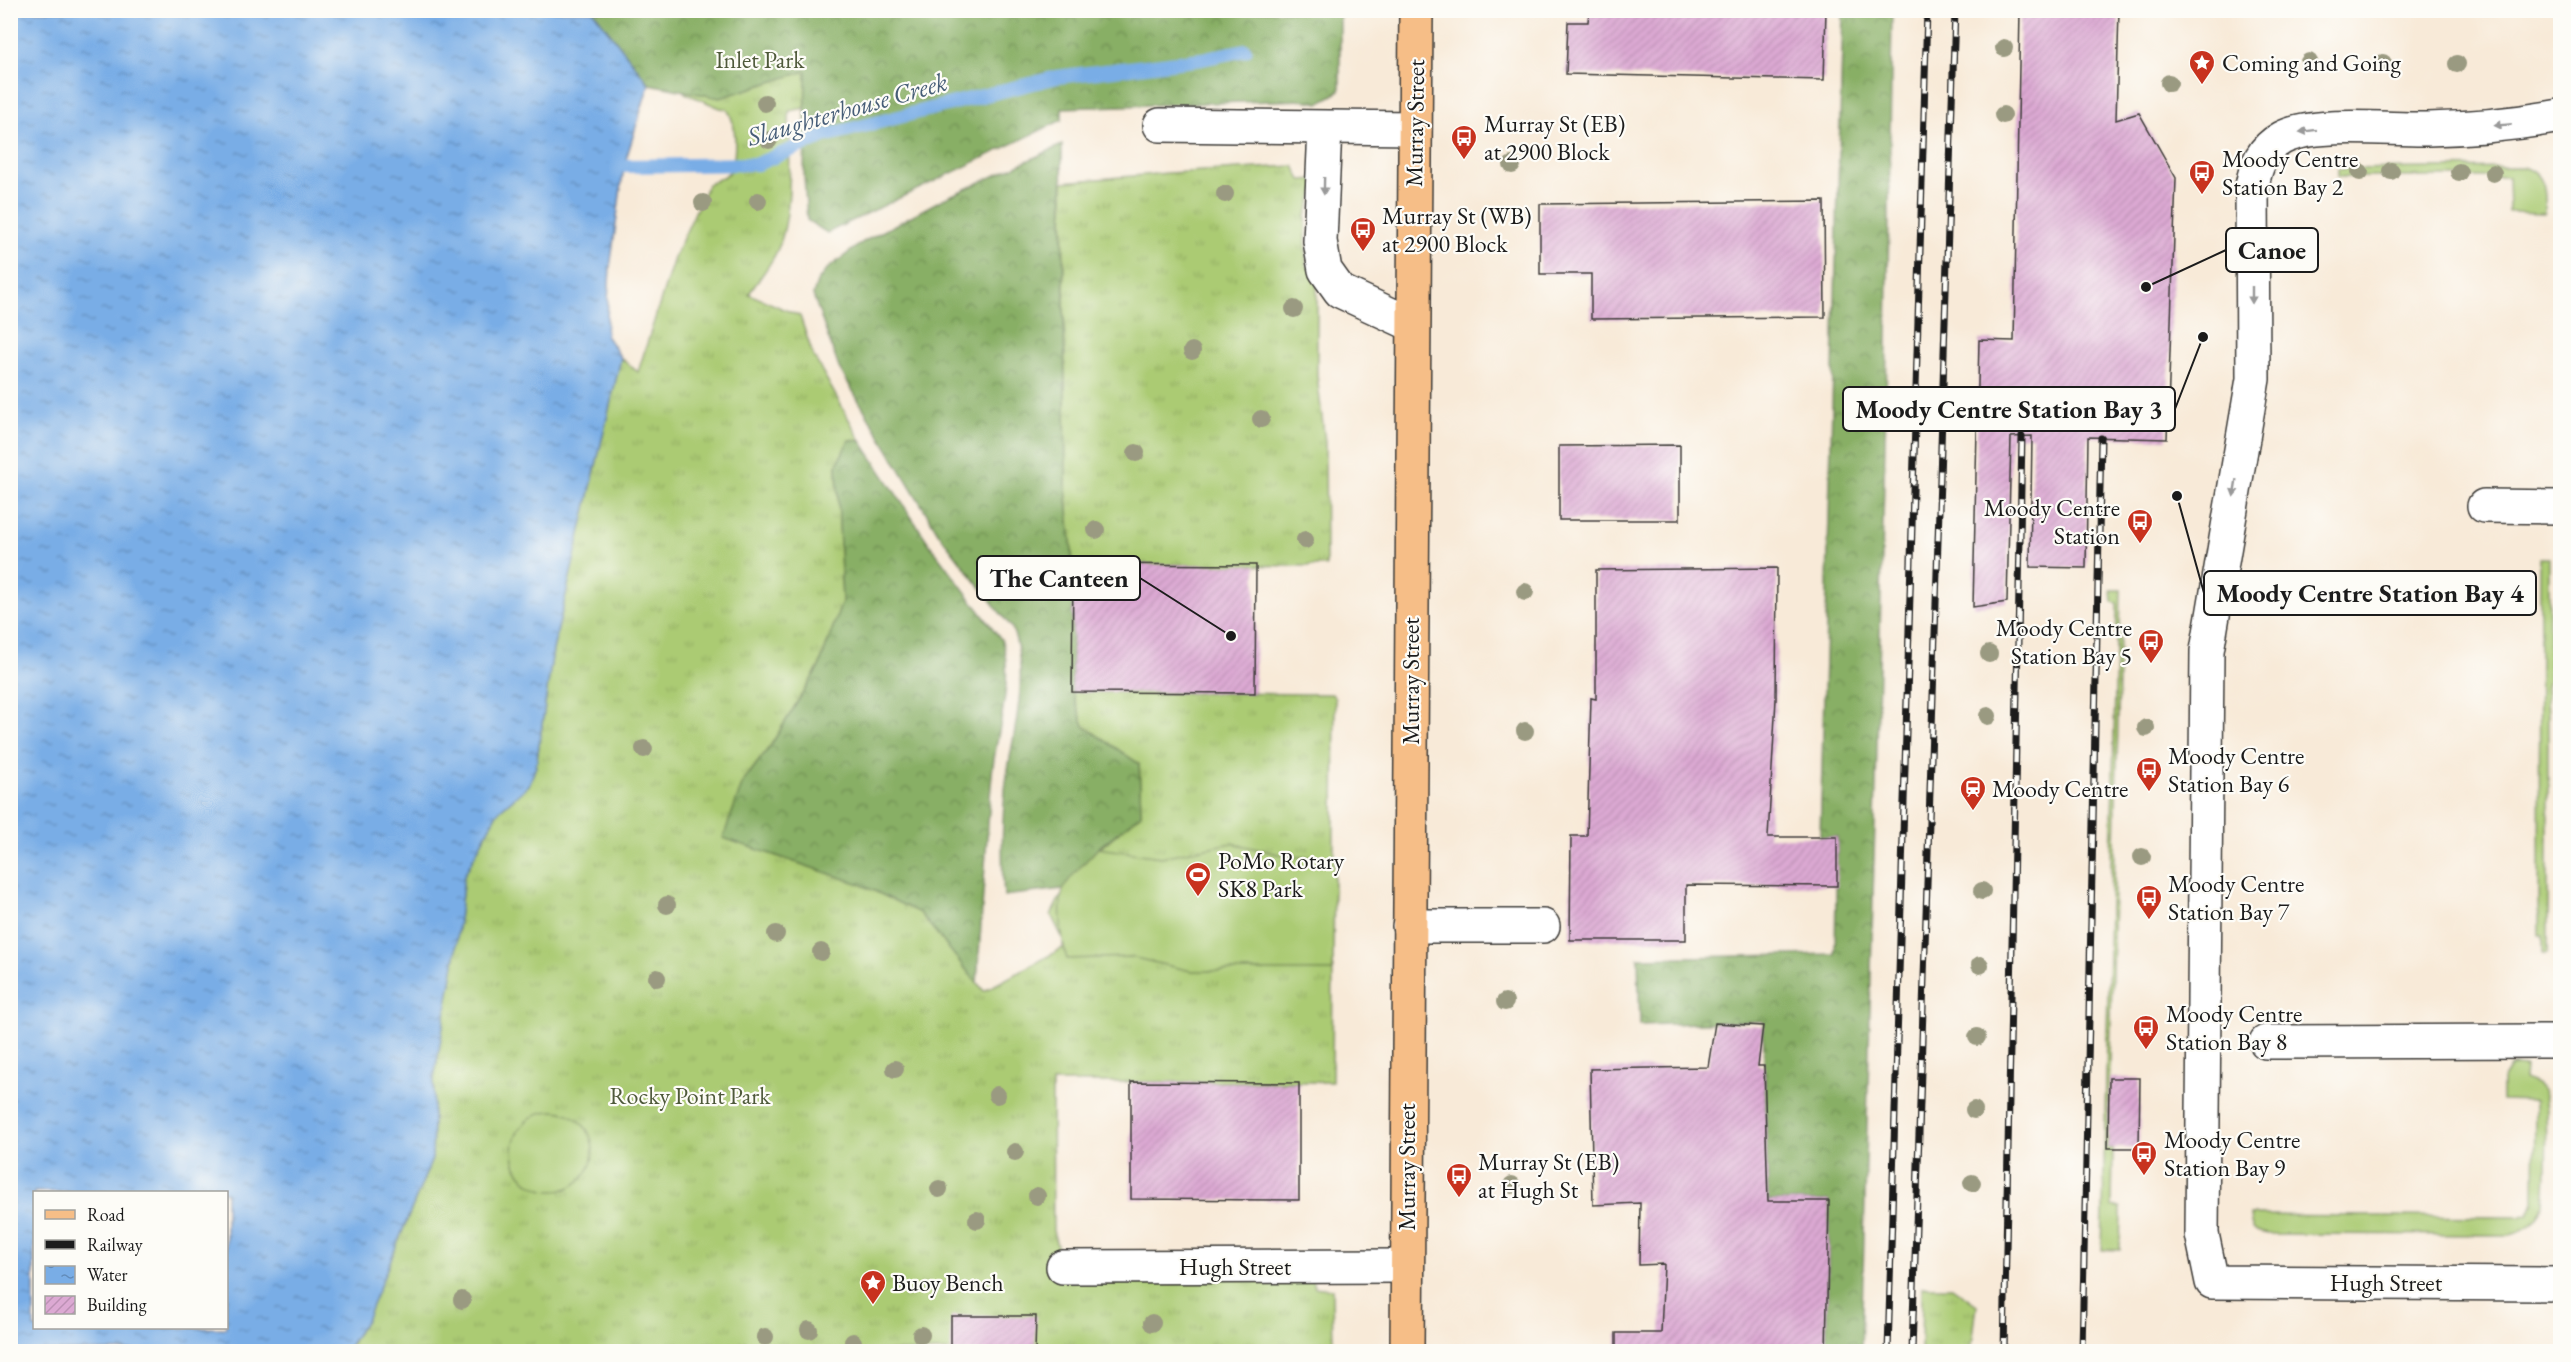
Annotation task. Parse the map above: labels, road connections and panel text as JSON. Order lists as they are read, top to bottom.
{
  "streets": {
    "main road": ["Murray Street"],
    "street": ["Hugh Street"]
  },
  "crossings": [
    ["Murray Street", "Hugh Street"]
  ],
  "water": ["Slaughterhouse Creek"],
  "parks": ["Inlet Park", "Rocky Point Park"],
  "places": {
    "place": ["Coming and Going", "Buoy Bench"],
    "bus stop": [
      "Murray St (EB) at 2900 Block",
      "Moody Centre Station Bay 2",
      "Murray St (WB) at 2900 Block",
      "Moody Centre Station",
      "Moody Centre Station Bay 5",
      "Moody Centre Station Bay 6",
      "Moody Centre Station Bay 7",
      "Moody Centre Station Bay 8",
      "Moody Centre Station Bay 9",
      "Murray St (EB) at Hugh St"
    ],
    "other": [
      "Canoe",
      "Moody Centre Station Bay 3",
      "Moody Centre Station Bay 4",
      "The Canteen"
    ],
    "station": ["Moody Centre"],
    "sports": ["PoMo Rotary SK8 Park"]
  },
  "legend": [
    "Road",
    "Railway",
    "Water",
    "Building"
  ]
}
